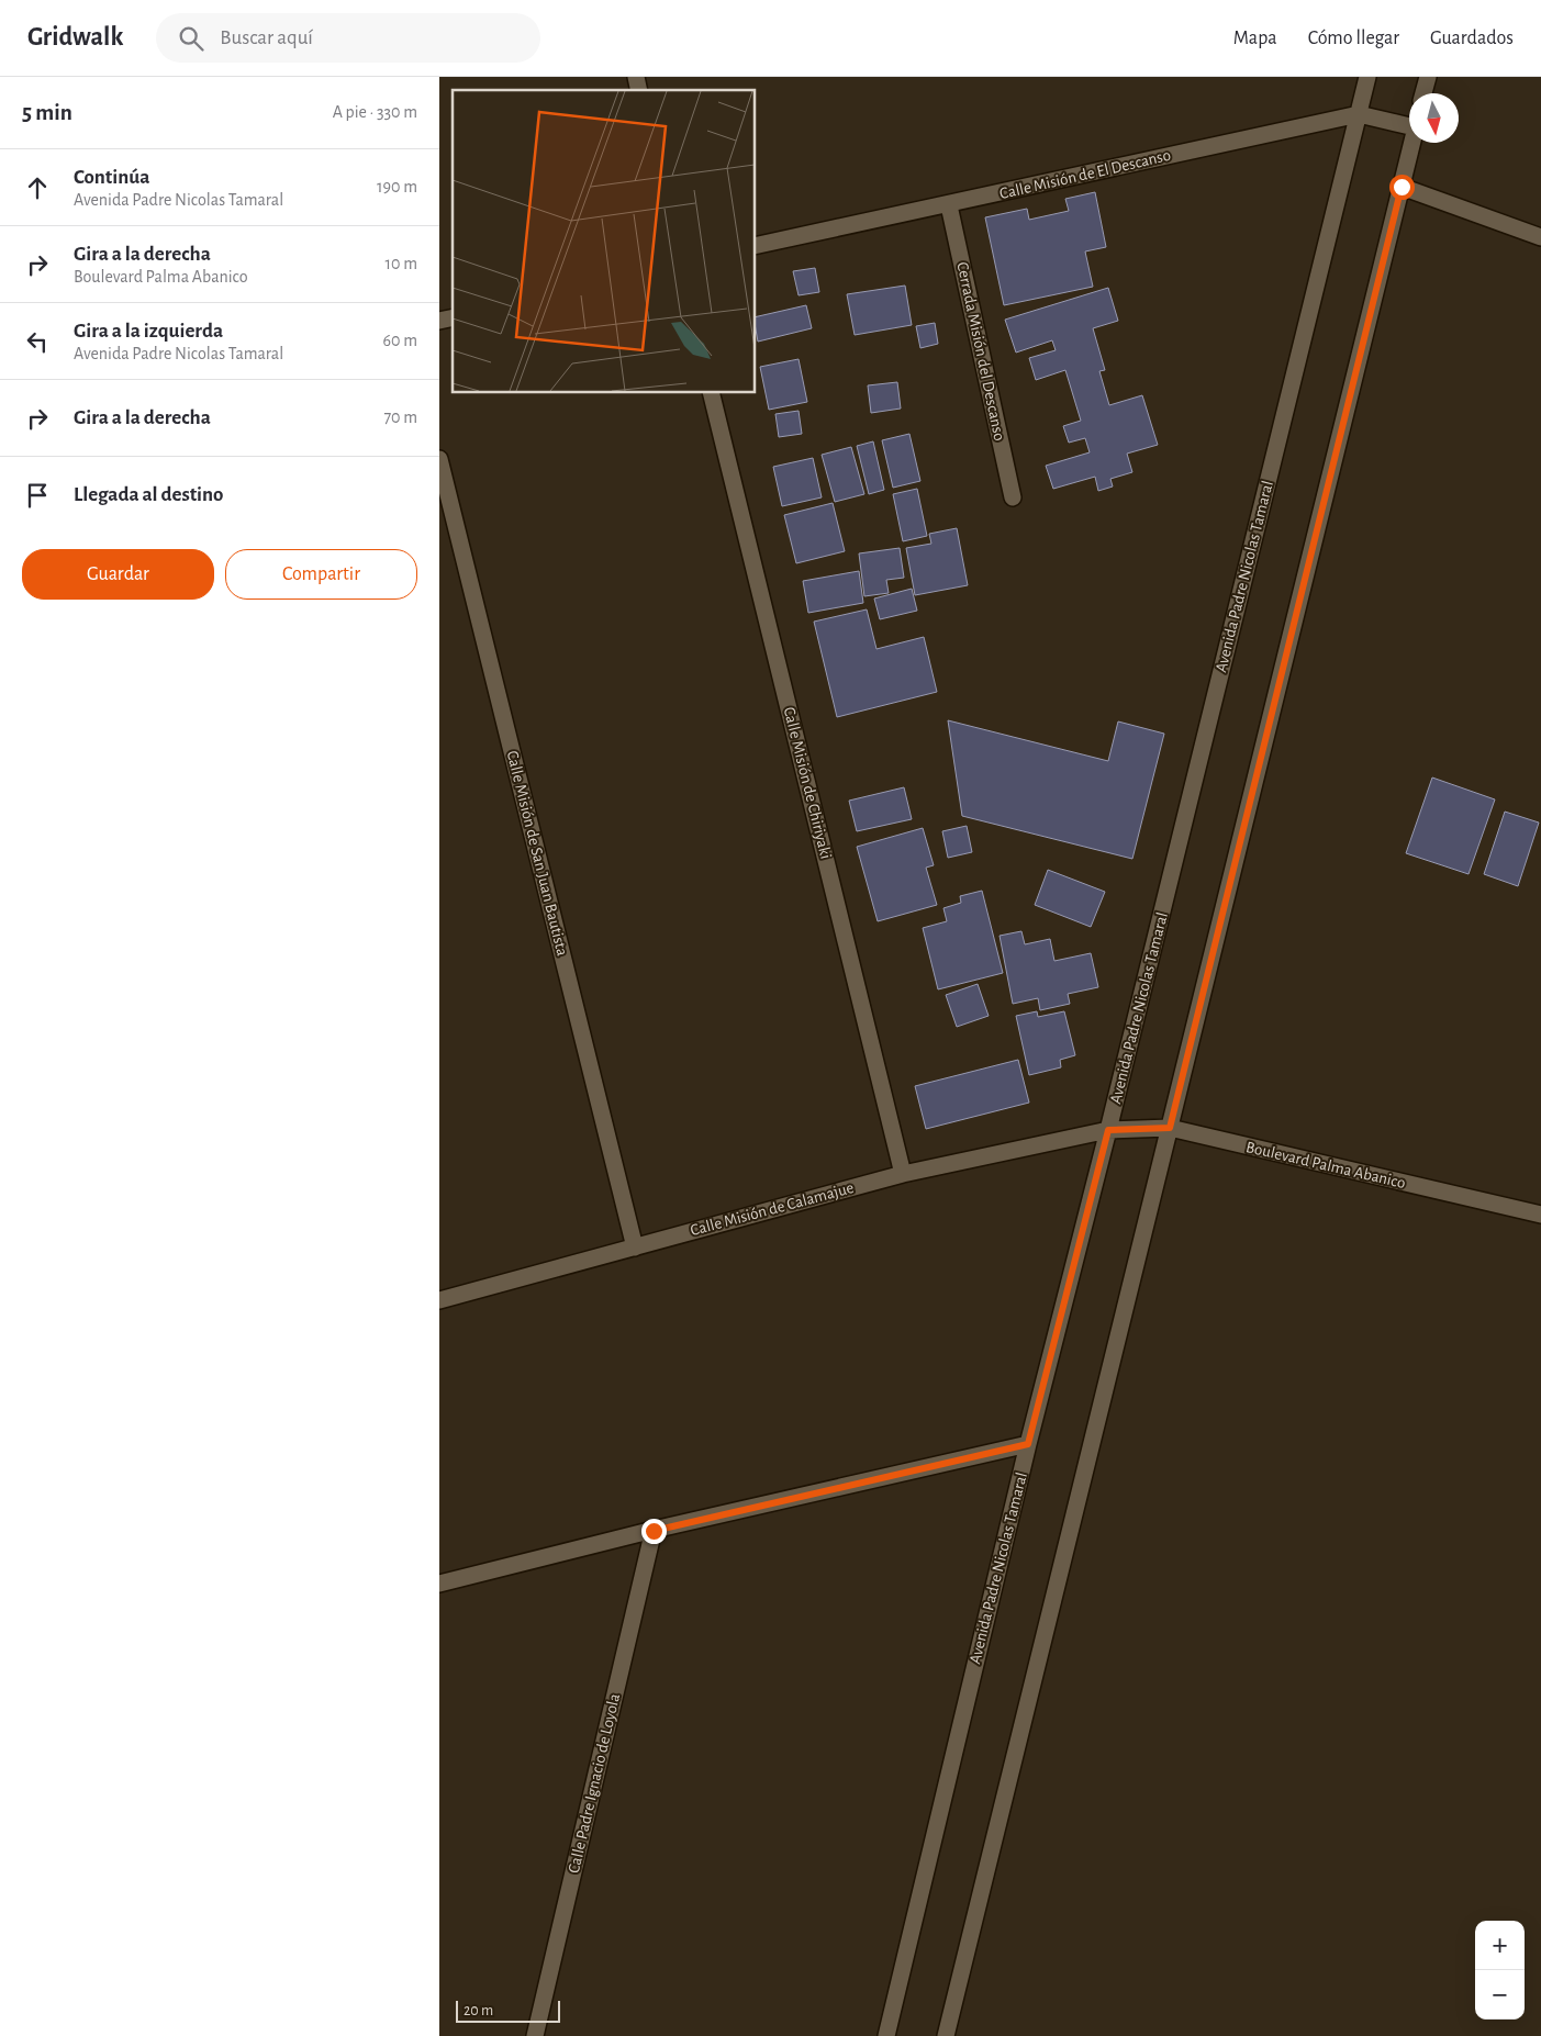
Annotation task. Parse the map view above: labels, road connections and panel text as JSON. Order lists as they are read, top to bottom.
{
  "streets": {
    "street": [
      "Calle Misión de El Descanso",
      "Cerrada Misión del Descanso",
      "Avenida Padre Nicolas Tamaral",
      "Calle Misión de Chiriyaki",
      "Calle Misión de San Juan Bautista",
      "Boulevard Palma Abanico",
      "Calle Misión de Calamajue",
      "Calle Padre Ignacio de Loyola"
    ]
  },
  "crossings": [
    ["Calle Misión de El Descanso", "Cerrada Misión del Descanso"],
    ["Calle Misión de El Descanso", "Avenida Padre Nicolas Tamaral"],
    ["Avenida Padre Nicolas Tamaral", "Boulevard Palma Abanico"],
    ["Avenida Padre Nicolas Tamaral", "Calle Misión de Calamajue"],
    ["Calle Misión de Chiriyaki", "Calle Misión de Calamajue"],
    ["Calle Misión de San Juan Bautista", "Calle Misión de Calamajue"],
    ["Boulevard Palma Abanico", "Calle Misión de Calamajue"]
  ],
  "scale_bar": "20 m",
  "north": "bottom",
  "page": {
    "header": "Gridwalk",
    "search": "Buscar aquí",
    "nav": ["Mapa", "Cómo llegar", "Guardados"],
    "heading": ["5 min", "A pie · 330 m"],
    "list": [
      ["Continúa", "Avenida Padre Nicolas Tamaral", "190 m"],
      ["Gira a la derecha", "Boulevard Palma Abanico", "10 m"],
      ["Gira a la izquierda", "Avenida Padre Nicolas Tamaral", "60 m"],
      ["Gira a la derecha", "70 m"],
      "Llegada al destino"
    ],
    "buttons": ["Guardar", "Compartir"],
    "map_buttons": ["+", "−"],
    "scale": "20 m"
  }
}
